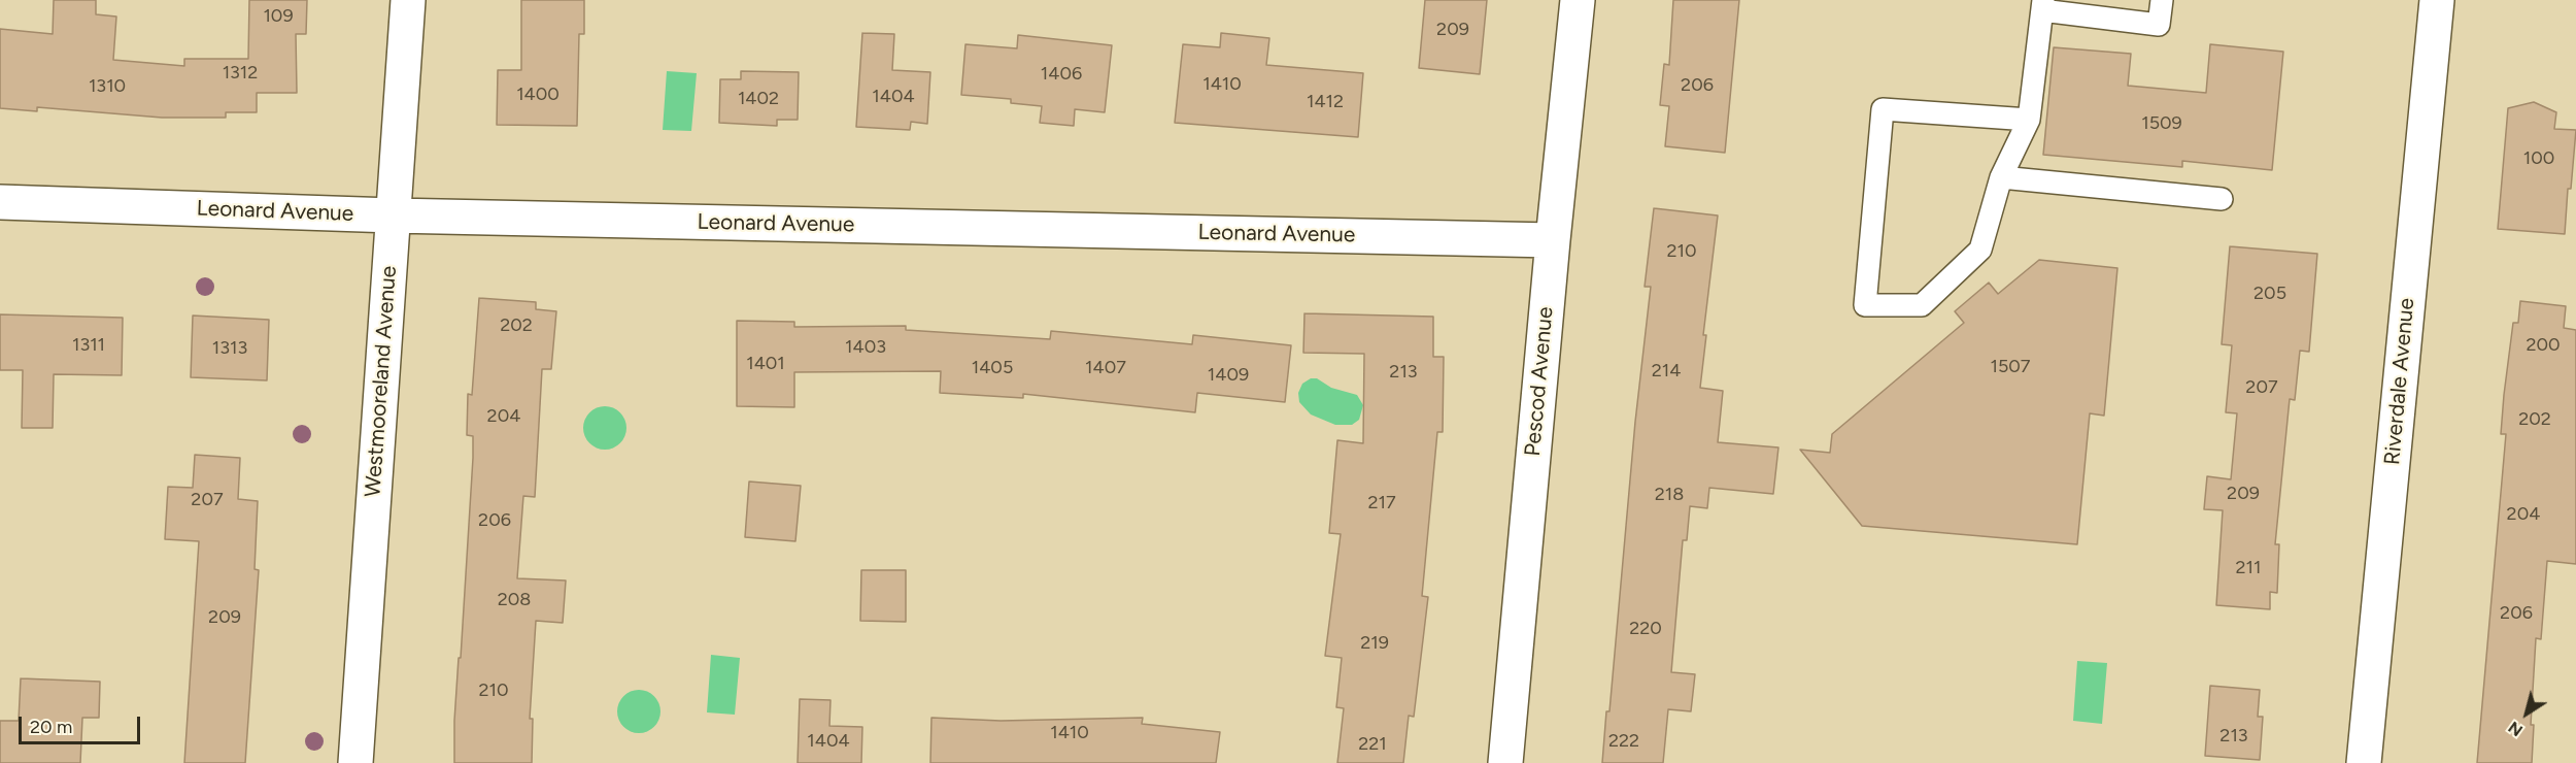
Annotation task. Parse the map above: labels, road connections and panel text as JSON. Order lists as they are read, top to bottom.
{
  "streets": {
    "street": [
      "Leonard Avenue",
      "Westmooreland Avenue",
      "Pescod Avenue",
      "Riverdale Avenue"
    ]
  },
  "crossings": [
    ["Leonard Avenue", "Westmooreland Avenue"],
    ["Leonard Avenue", "Pescod Avenue"]
  ],
  "house_numbers": [
    "109",
    "209",
    "1312",
    "1406",
    "1410",
    "206",
    "1310",
    "1400",
    "1404",
    "1402",
    "1412",
    "1509",
    "100",
    "210",
    "205",
    "202",
    "1311",
    "200",
    "1403",
    "1313",
    "1401",
    "1507",
    "1405",
    "1407",
    "214",
    "213",
    "1409",
    "207",
    "204",
    "202",
    "209",
    "218",
    "207",
    "217",
    "204",
    "206",
    "211",
    "208",
    "206",
    "209",
    "220",
    "219",
    "210",
    "1410",
    "213",
    "1404",
    "222",
    "221"
  ],
  "scale_bar": "20 m",
  "north": "bottom left"
}
